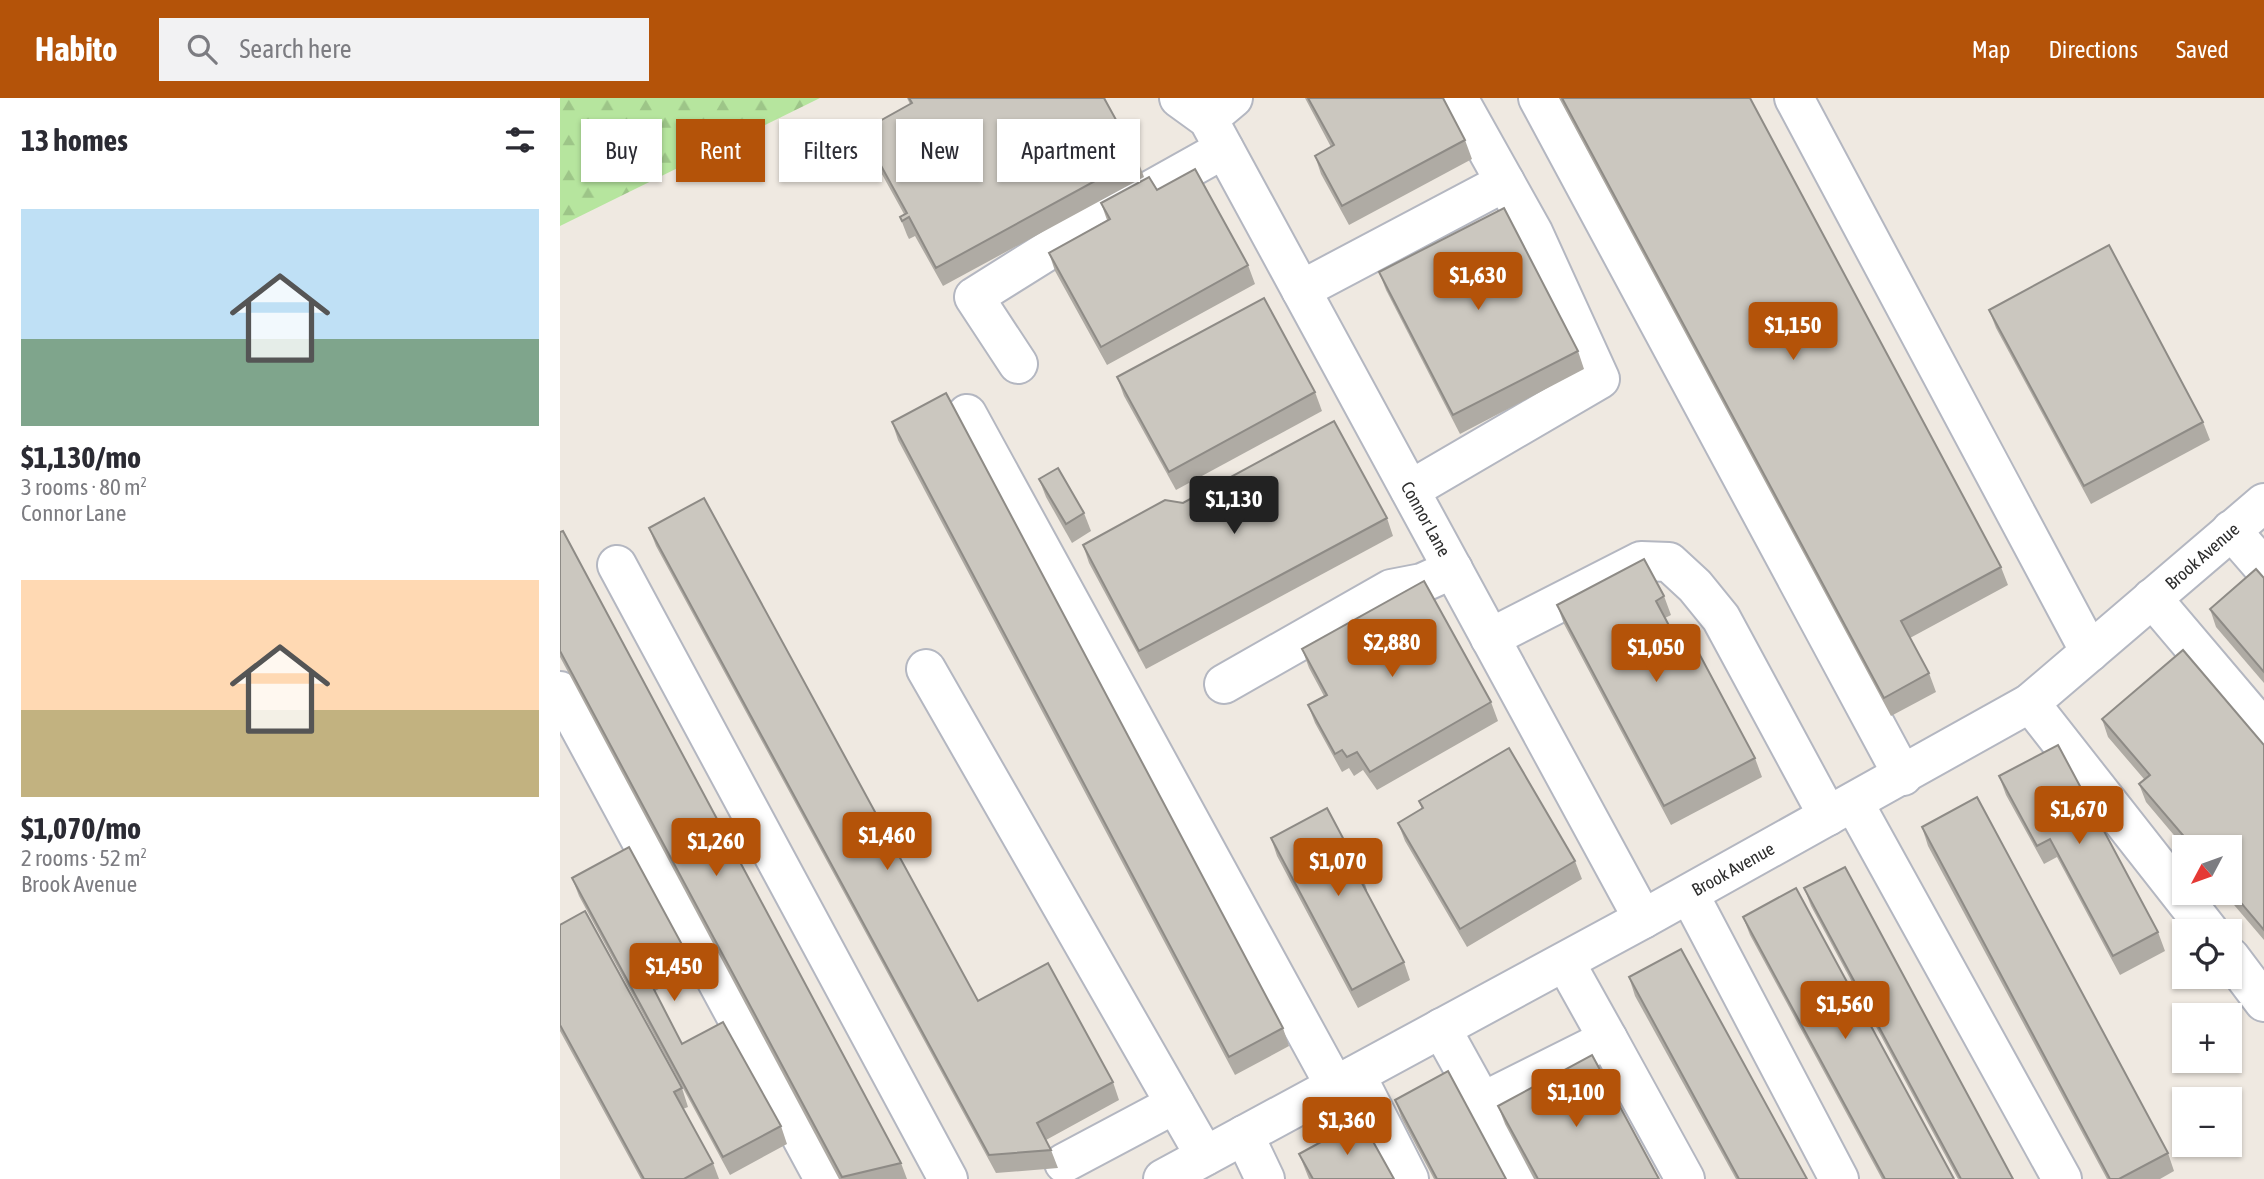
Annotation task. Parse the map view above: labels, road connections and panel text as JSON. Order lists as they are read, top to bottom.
{
  "streets": {
    "street": ["Connor Lane", "Brook Avenue"]
  },
  "crossings": [
    ["Connor Lane", "Brook Avenue"]
  ],
  "north": "bottom left",
  "page": {
    "header": "Habito",
    "search": "Search here",
    "nav": ["Map", "Directions", "Saved"],
    "heading": "13 homes",
    "chip": [
      "Buy",
      "Rent",
      "Filters",
      "New",
      "Apartment"
    ],
    "list": [
      {
        "name": "$1,130/mo",
        "note": "3 rooms · 80 m² · Connor Lane"
      },
      {
        "name": "$1,070/mo",
        "note": "2 rooms · 52 m² · Brook Avenue"
      }
    ],
    "price": [
      "$1,630",
      "$1,150",
      "$1,130",
      "$2,880",
      "$1,050",
      "$1,670",
      "$1,460",
      "$1,260",
      "$1,070",
      "$1,450",
      "$1,560",
      "$1,100",
      "$1,360"
    ],
    "map_buttons": ["+", "−"]
  }
}
